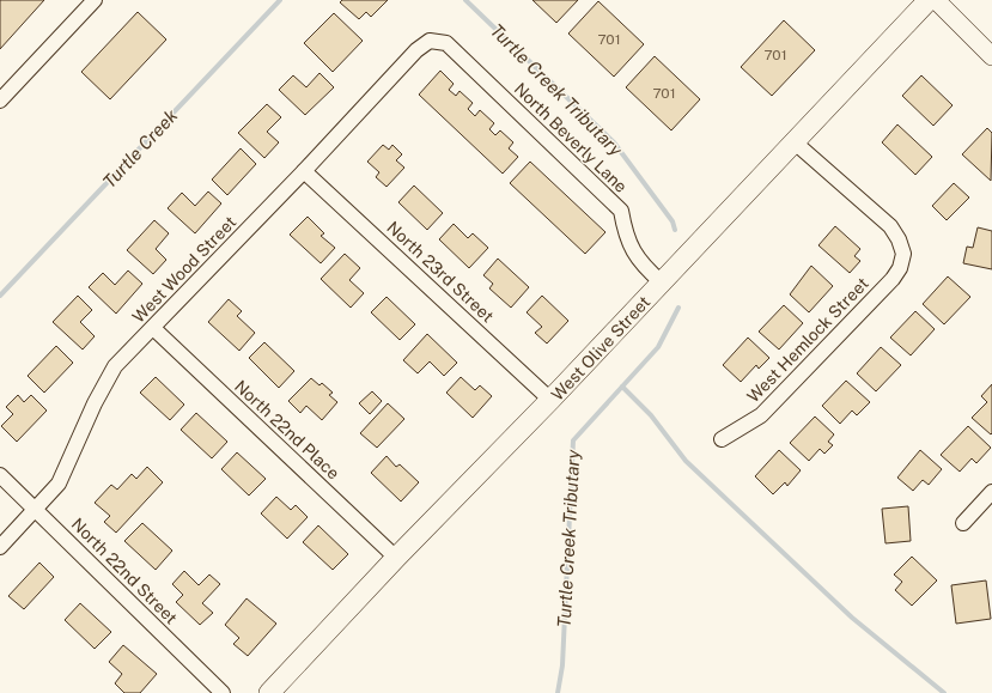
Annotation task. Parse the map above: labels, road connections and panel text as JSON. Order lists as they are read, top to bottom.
{
  "streets": {
    "main road": ["West Olive Street"],
    "street": [
      "North Beverly Lane",
      "West Wood Street",
      "North 23rd Street",
      "West Hemlock Street",
      "North 22nd Place",
      "North 22nd Street"
    ]
  },
  "crossings": [
    ["North Beverly Lane", "West Wood Street"],
    ["North Beverly Lane", "West Olive Street"],
    ["West Wood Street", "North 23rd Street"],
    ["West Wood Street", "North 22nd Place"],
    ["West Wood Street", "North 22nd Street"],
    ["North 23rd Street", "West Olive Street"],
    ["West Hemlock Street", "West Olive Street"],
    ["West Olive Street", "North 22nd Place"]
  ],
  "water": ["Turtle Creek Tributary", "Turtle Creek"],
  "house_numbers": ["701", "701", "701"]
}
